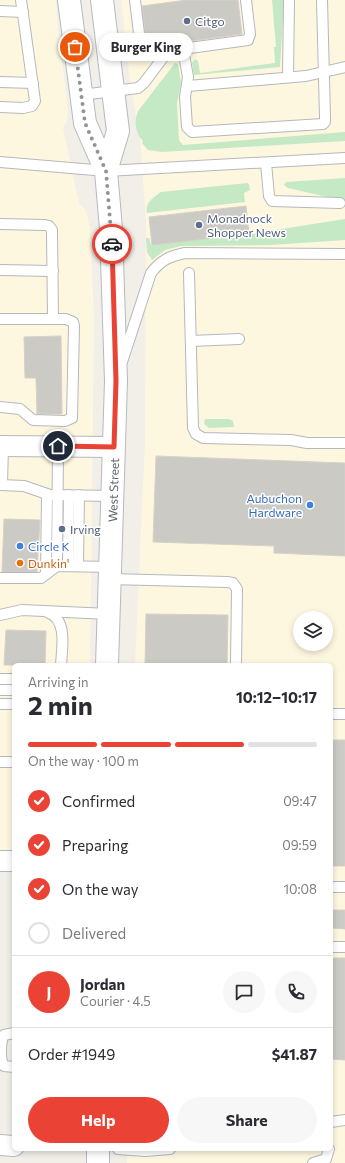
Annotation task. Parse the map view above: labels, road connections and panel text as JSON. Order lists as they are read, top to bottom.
{
  "streets": {
    "street": ["West Street"]
  },
  "places": [
    "Citgo",
    "Burger King",
    "Monadnock Shopper News",
    "Aubuchon Hardware",
    "Irving",
    "Circle K",
    "Dunkin'"
  ],
  "page": {
    "bubble": "Burger King",
    "heading": ["2 min", "Arriving in", "10:12–10:17"],
    "panel": [
      "Jordan",
      "Courier · 4.5",
      "Order #1949",
      "$41.87"
    ],
    "bar": "On the way · 100 m",
    "list": [
      ["Confirmed", "09:47"],
      ["Preparing", "09:59"],
      ["On the way", "10:08"],
      "Delivered"
    ],
    "round": "J",
    "buttons": ["Help", "Share"]
  }
}
